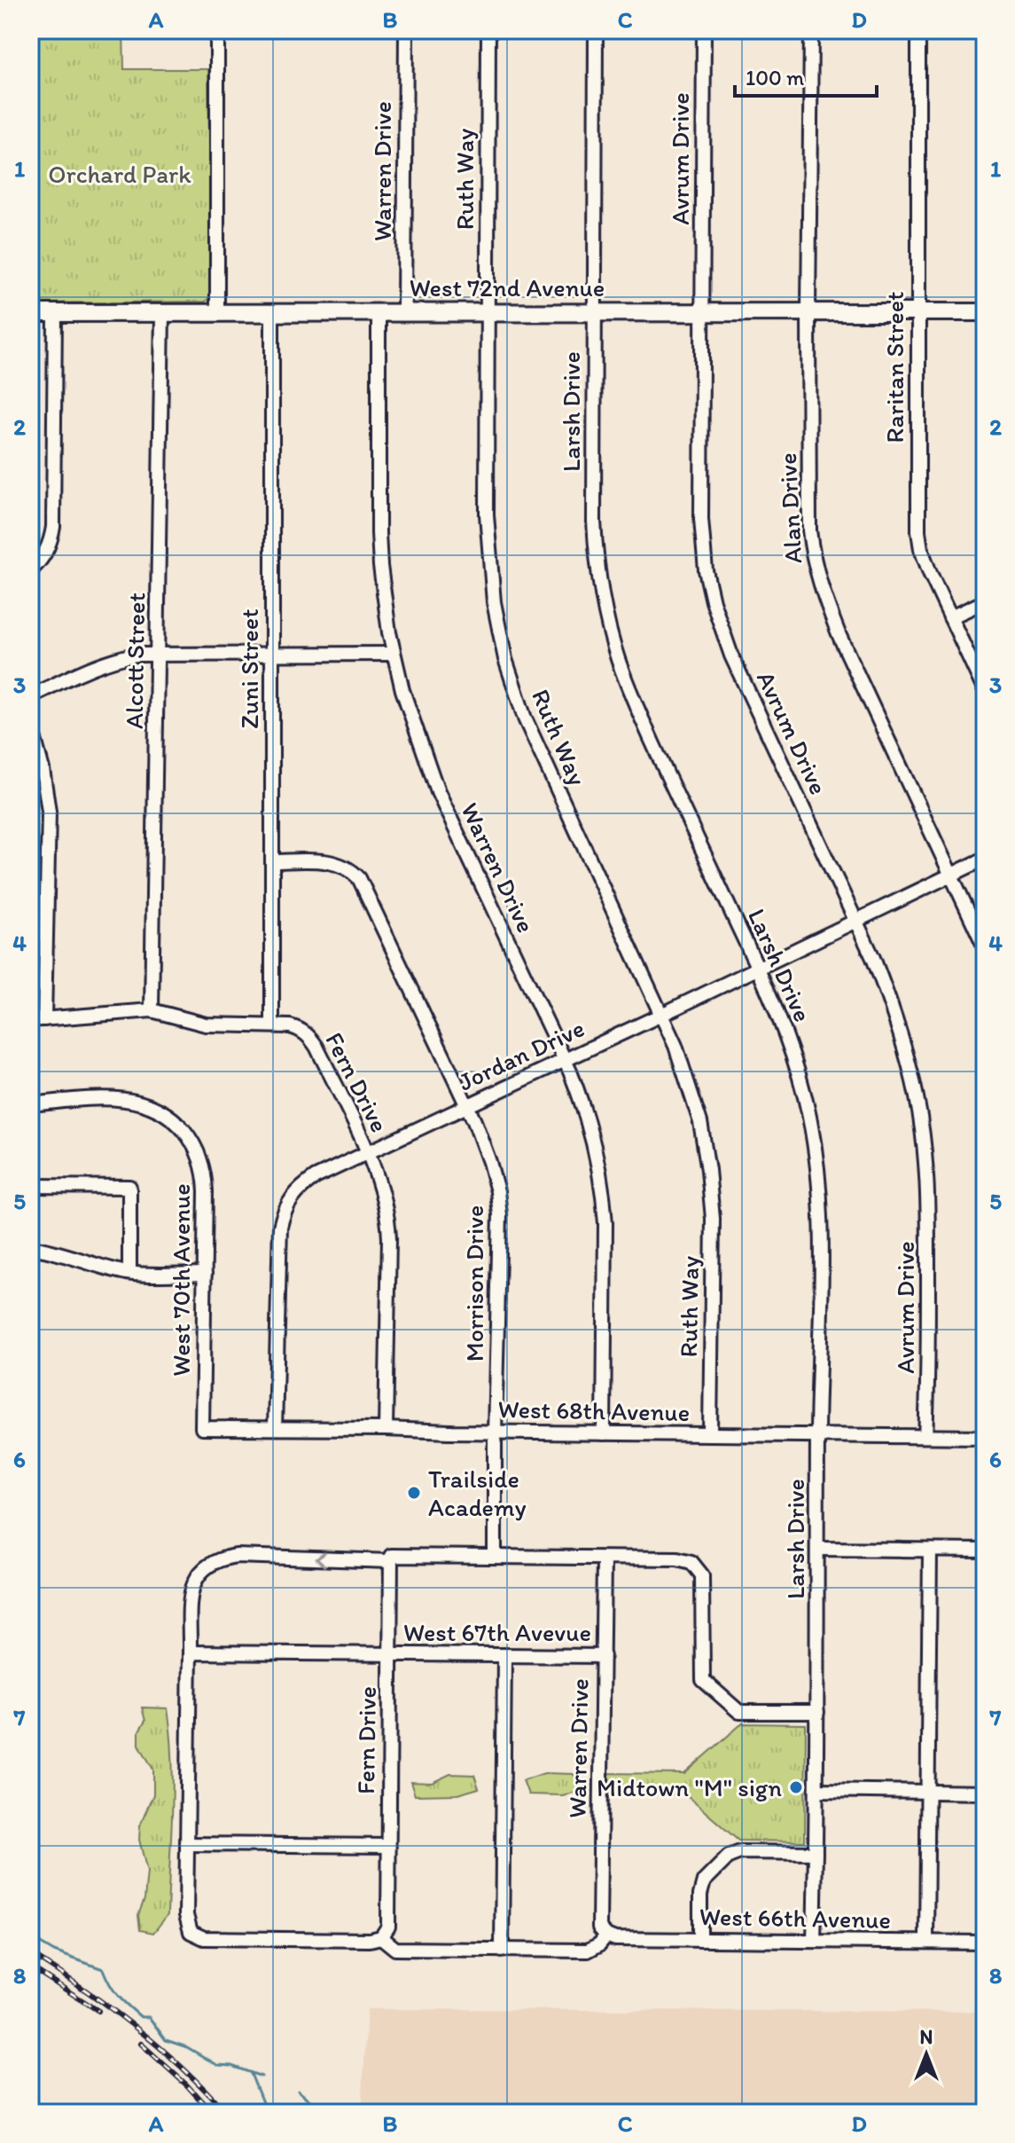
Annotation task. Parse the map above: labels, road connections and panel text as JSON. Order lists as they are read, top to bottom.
{
  "streets": {
    "main road": ["West 72nd Avenue"],
    "street": [
      "Avrum Drive",
      "Warren Drive",
      "Ruth Way",
      "Raritan Street",
      "Larsh Drive",
      "Alan Drive",
      "Alcott Street",
      "Zuni Street",
      "Jordan Drive",
      "Fern Drive",
      "West 70th Avenue",
      "Morrison Drive",
      "West 68th Avenue",
      "West 67th Avevue",
      "West 66th Avenue"
    ]
  },
  "crossings": [
    ["Avrum Drive", "West 72nd Avenue"],
    ["Avrum Drive", "Jordan Drive"],
    ["Avrum Drive", "West 68th Avenue"],
    ["Warren Drive", "West 72nd Avenue"],
    ["Warren Drive", "Jordan Drive"],
    ["Warren Drive", "West 68th Avenue"],
    ["Warren Drive", "West 67th Avevue"],
    ["Warren Drive", "West 66th Avenue"],
    ["Ruth Way", "West 72nd Avenue"],
    ["Ruth Way", "Jordan Drive"],
    ["Ruth Way", "West 68th Avenue"],
    ["West 72nd Avenue", "Raritan Street"],
    ["West 72nd Avenue", "Larsh Drive"],
    ["West 72nd Avenue", "Alan Drive"],
    ["West 72nd Avenue", "Alcott Street"],
    ["West 72nd Avenue", "Zuni Street"],
    ["Larsh Drive", "Jordan Drive"],
    ["Larsh Drive", "West 68th Avenue"],
    ["Larsh Drive", "West 66th Avenue"],
    ["Alan Drive", "Jordan Drive"],
    ["Alcott Street", "Fern Drive"],
    ["Zuni Street", "Fern Drive"],
    ["Zuni Street", "Morrison Drive"],
    ["Jordan Drive", "Fern Drive"],
    ["Jordan Drive", "Morrison Drive"],
    ["Jordan Drive", "West 68th Avenue"],
    ["Fern Drive", "West 68th Avenue"],
    ["Fern Drive", "West 67th Avevue"],
    ["West 70th Avenue", "West 68th Avenue"],
    ["Morrison Drive", "West 68th Avenue"]
  ],
  "parks": ["Orchard Park"],
  "places": ["Trailside Academy", "Midtown \"M\" sign"],
  "scale_bar": "100 m",
  "north": "top",
  "grid": {
    "columns": [
      "A",
      "B",
      "C",
      "D"
    ],
    "rows": [
      "1",
      "2",
      "3",
      "4",
      "5",
      "6",
      "7",
      "8"
    ]
  }
}
